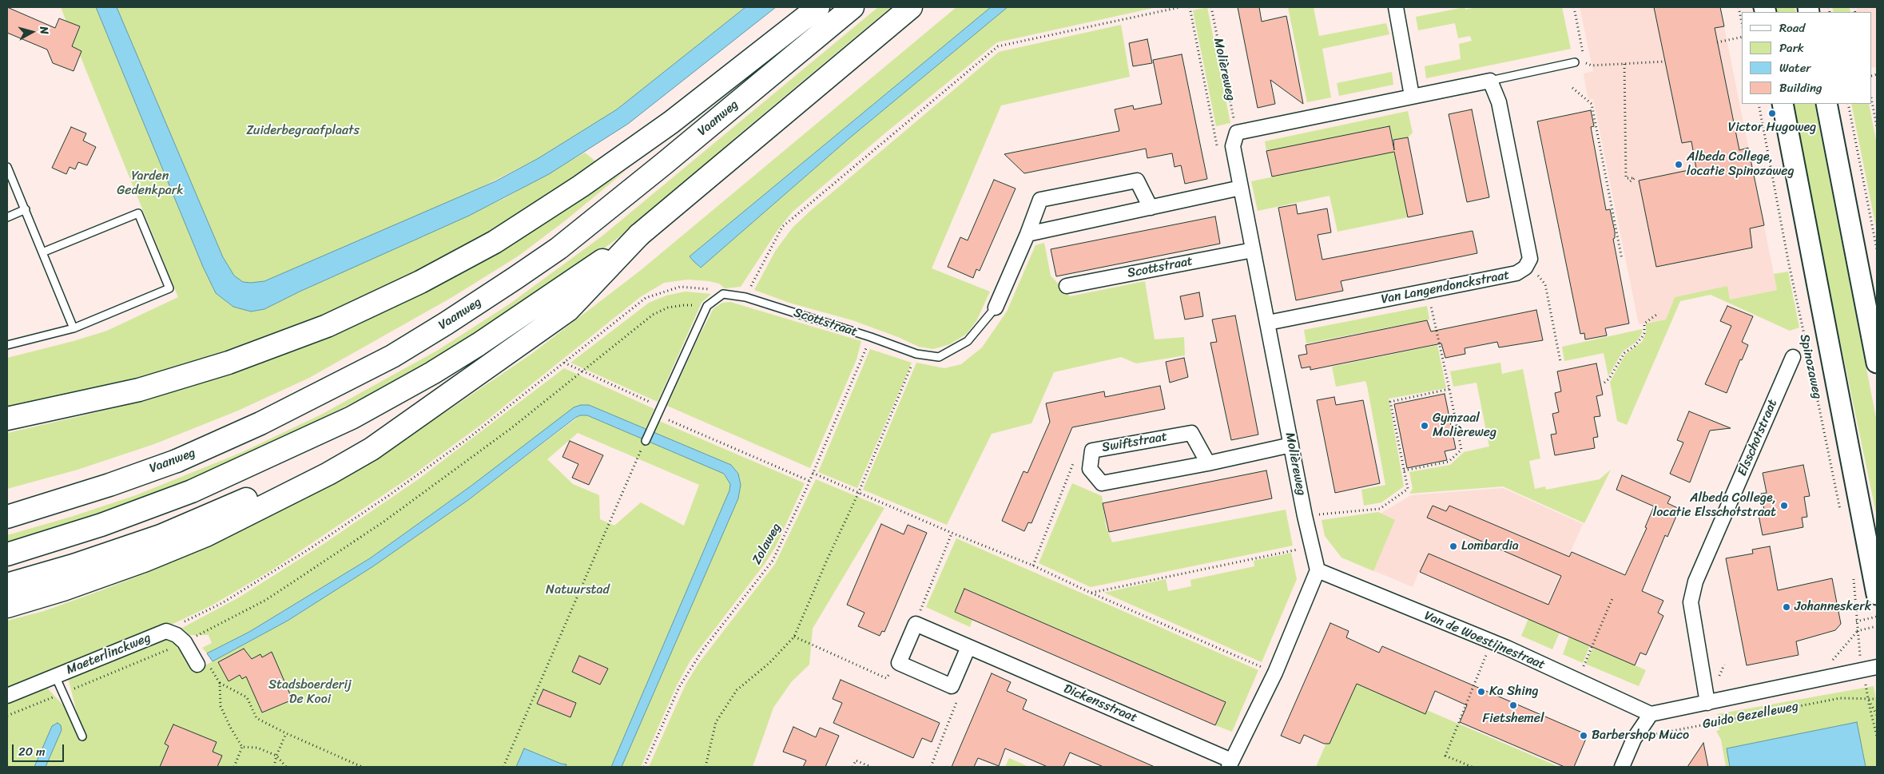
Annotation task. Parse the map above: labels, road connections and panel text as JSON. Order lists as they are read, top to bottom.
{
  "streets": {
    "highway": ["Vaanweg"],
    "main road": ["Spinozaweg"],
    "street": [
      "Molièreweg",
      "Scottstraat",
      "Van Langendonckstraat",
      "Elsschotstraat",
      "Swiftstraat",
      "Van de Woestijnestraat",
      "Maeterlinckweg",
      "Dickensstraat",
      "Guido Gezelleweg"
    ],
    "path": ["Zolaweg"]
  },
  "crossings": [
    ["Molièreweg", "Scottstraat"],
    ["Molièreweg", "Van Langendonckstraat"],
    ["Molièreweg", "Swiftstraat"],
    ["Molièreweg", "Van de Woestijnestraat"],
    ["Scottstraat", "Zolaweg"],
    ["Elsschotstraat", "Guido Gezelleweg"],
    ["Van de Woestijnestraat", "Guido Gezelleweg"]
  ],
  "parks": [
    "Zuiderbegraafplaats",
    "Yarden Gedenkpark",
    "Natuurstad",
    "Stadsboerderij De Kooi"
  ],
  "places": [
    "Victor Hugoweg",
    "Albeda College, locatie Spinozaweg",
    "Gymzaal Molièreweg",
    "Albeda College, locatie Elsschotstraat",
    "Lombardia",
    "Johanneskerk",
    "Ka Shing",
    "Fietshemel",
    "Barbershop Muco"
  ],
  "legend": [
    "Road",
    "Park",
    "Water",
    "Building"
  ],
  "scale_bar": "20 m",
  "north": "right"
}
